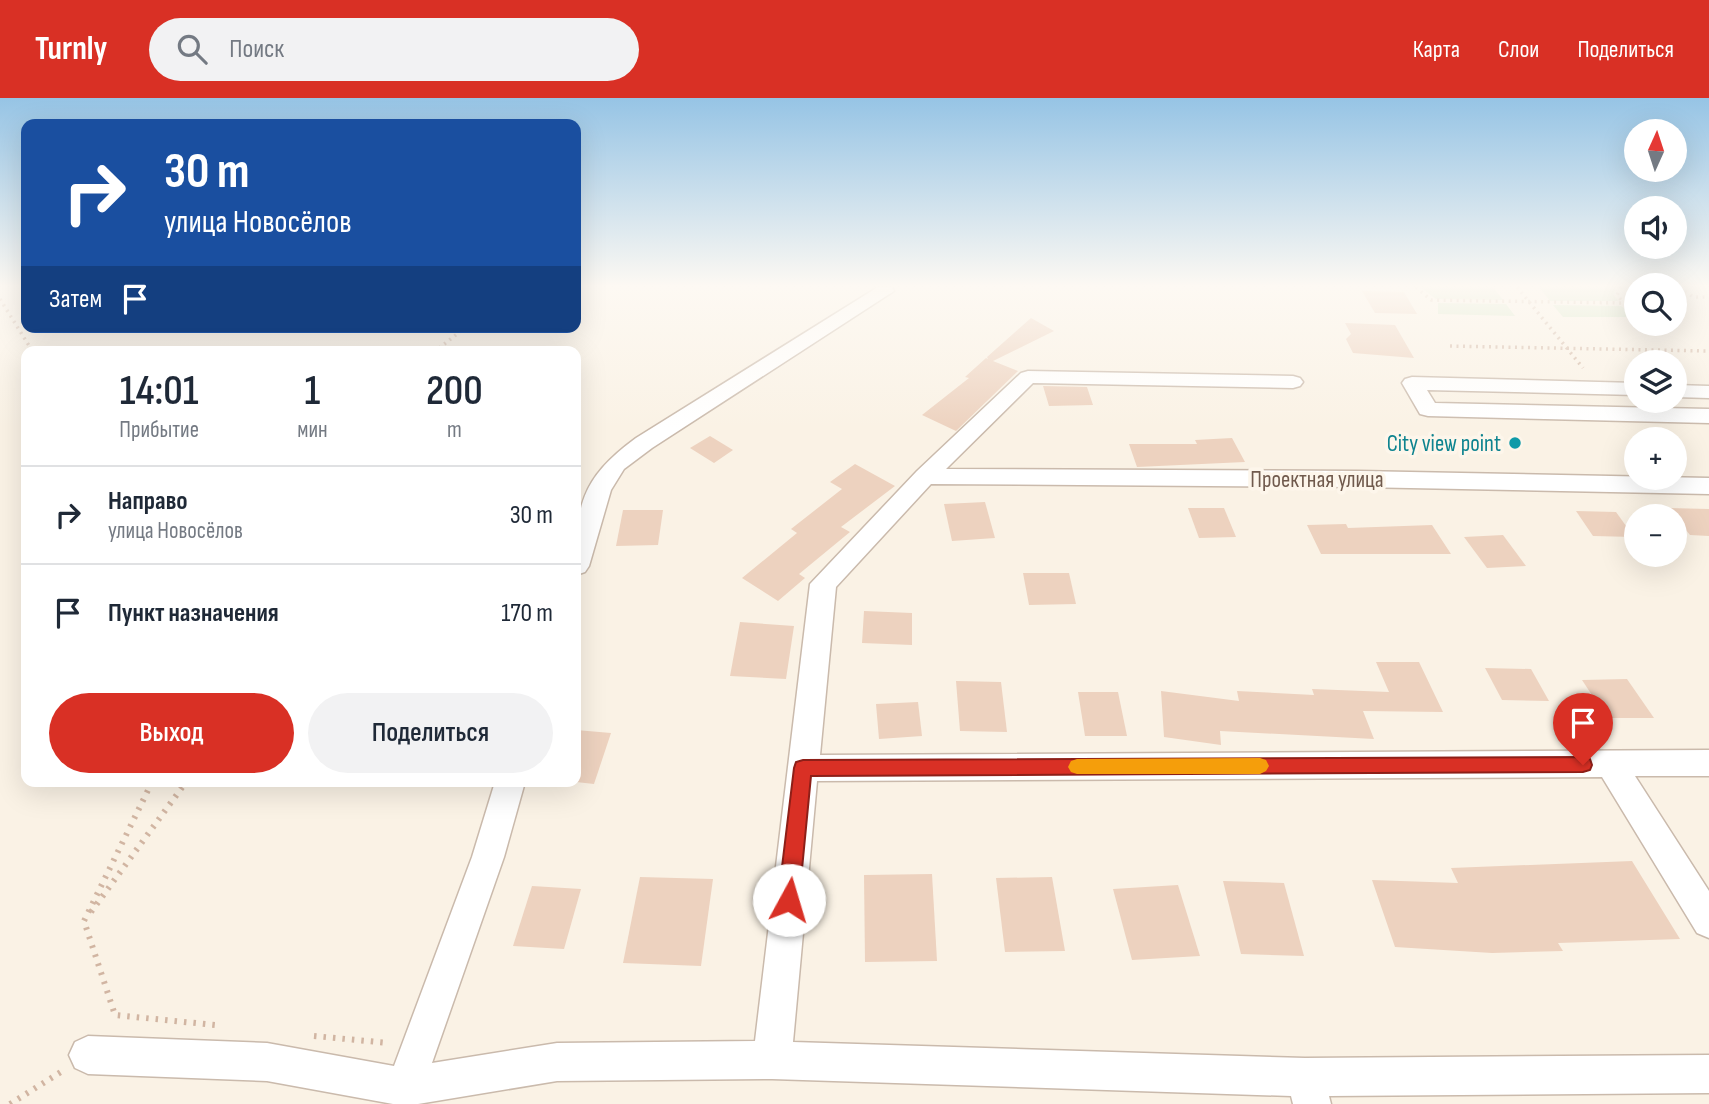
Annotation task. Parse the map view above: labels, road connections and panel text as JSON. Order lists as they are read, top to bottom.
{
  "streets": {
    "street": ["Проектная улица"]
  },
  "places": ["City view point"],
  "north": "top",
  "page": {
    "header": "Turnly",
    "search": "Поиск",
    "nav": ["Карта", "Слои", "Поделиться"],
    "map_buttons": ["+", "−"],
    "turn": ["30 m", "улица Новосёлов"],
    "then": "Затем",
    "eta": [
      "14:01",
      "Прибытие",
      "1",
      "мин",
      "200",
      "m"
    ],
    "list": [
      {
        "name": "Направо",
        "note": "улица Новосёлов",
        "value": "30 m"
      },
      {
        "name": "Пункт назначения",
        "value": "170 m"
      }
    ],
    "buttons": ["Выход", "Поделиться"]
  }
}
